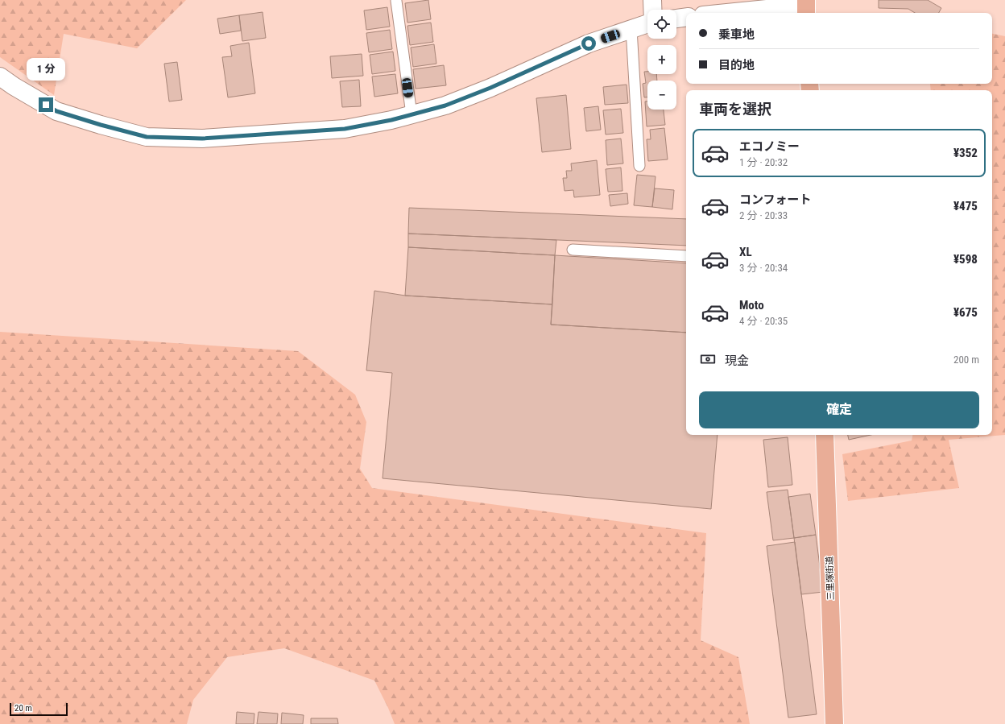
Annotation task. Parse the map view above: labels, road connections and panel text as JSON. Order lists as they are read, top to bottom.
{
  "streets": {
    "main road": ["三里塚街道"]
  },
  "scale_bar": "20 m",
  "page": {
    "map_buttons": ["+", "−"],
    "banner": ["乗車地", "目的地"],
    "bubble": "1 分",
    "heading": "車両を選択",
    "list": [
      {
        "name": "エコノミー",
        "note": "1 分 · 20:32",
        "value": "¥352"
      },
      {
        "name": "コンフォート",
        "note": "2 分 · 20:33",
        "value": "¥475"
      },
      {
        "name": "XL",
        "note": "3 分 · 20:34",
        "value": "¥598"
      },
      {
        "name": "Moto",
        "note": "4 分 · 20:35",
        "value": "¥675"
      }
    ],
    "pay": ["現金", "200 m"],
    "buttons": "確定",
    "scale": "20 m"
  }
}
